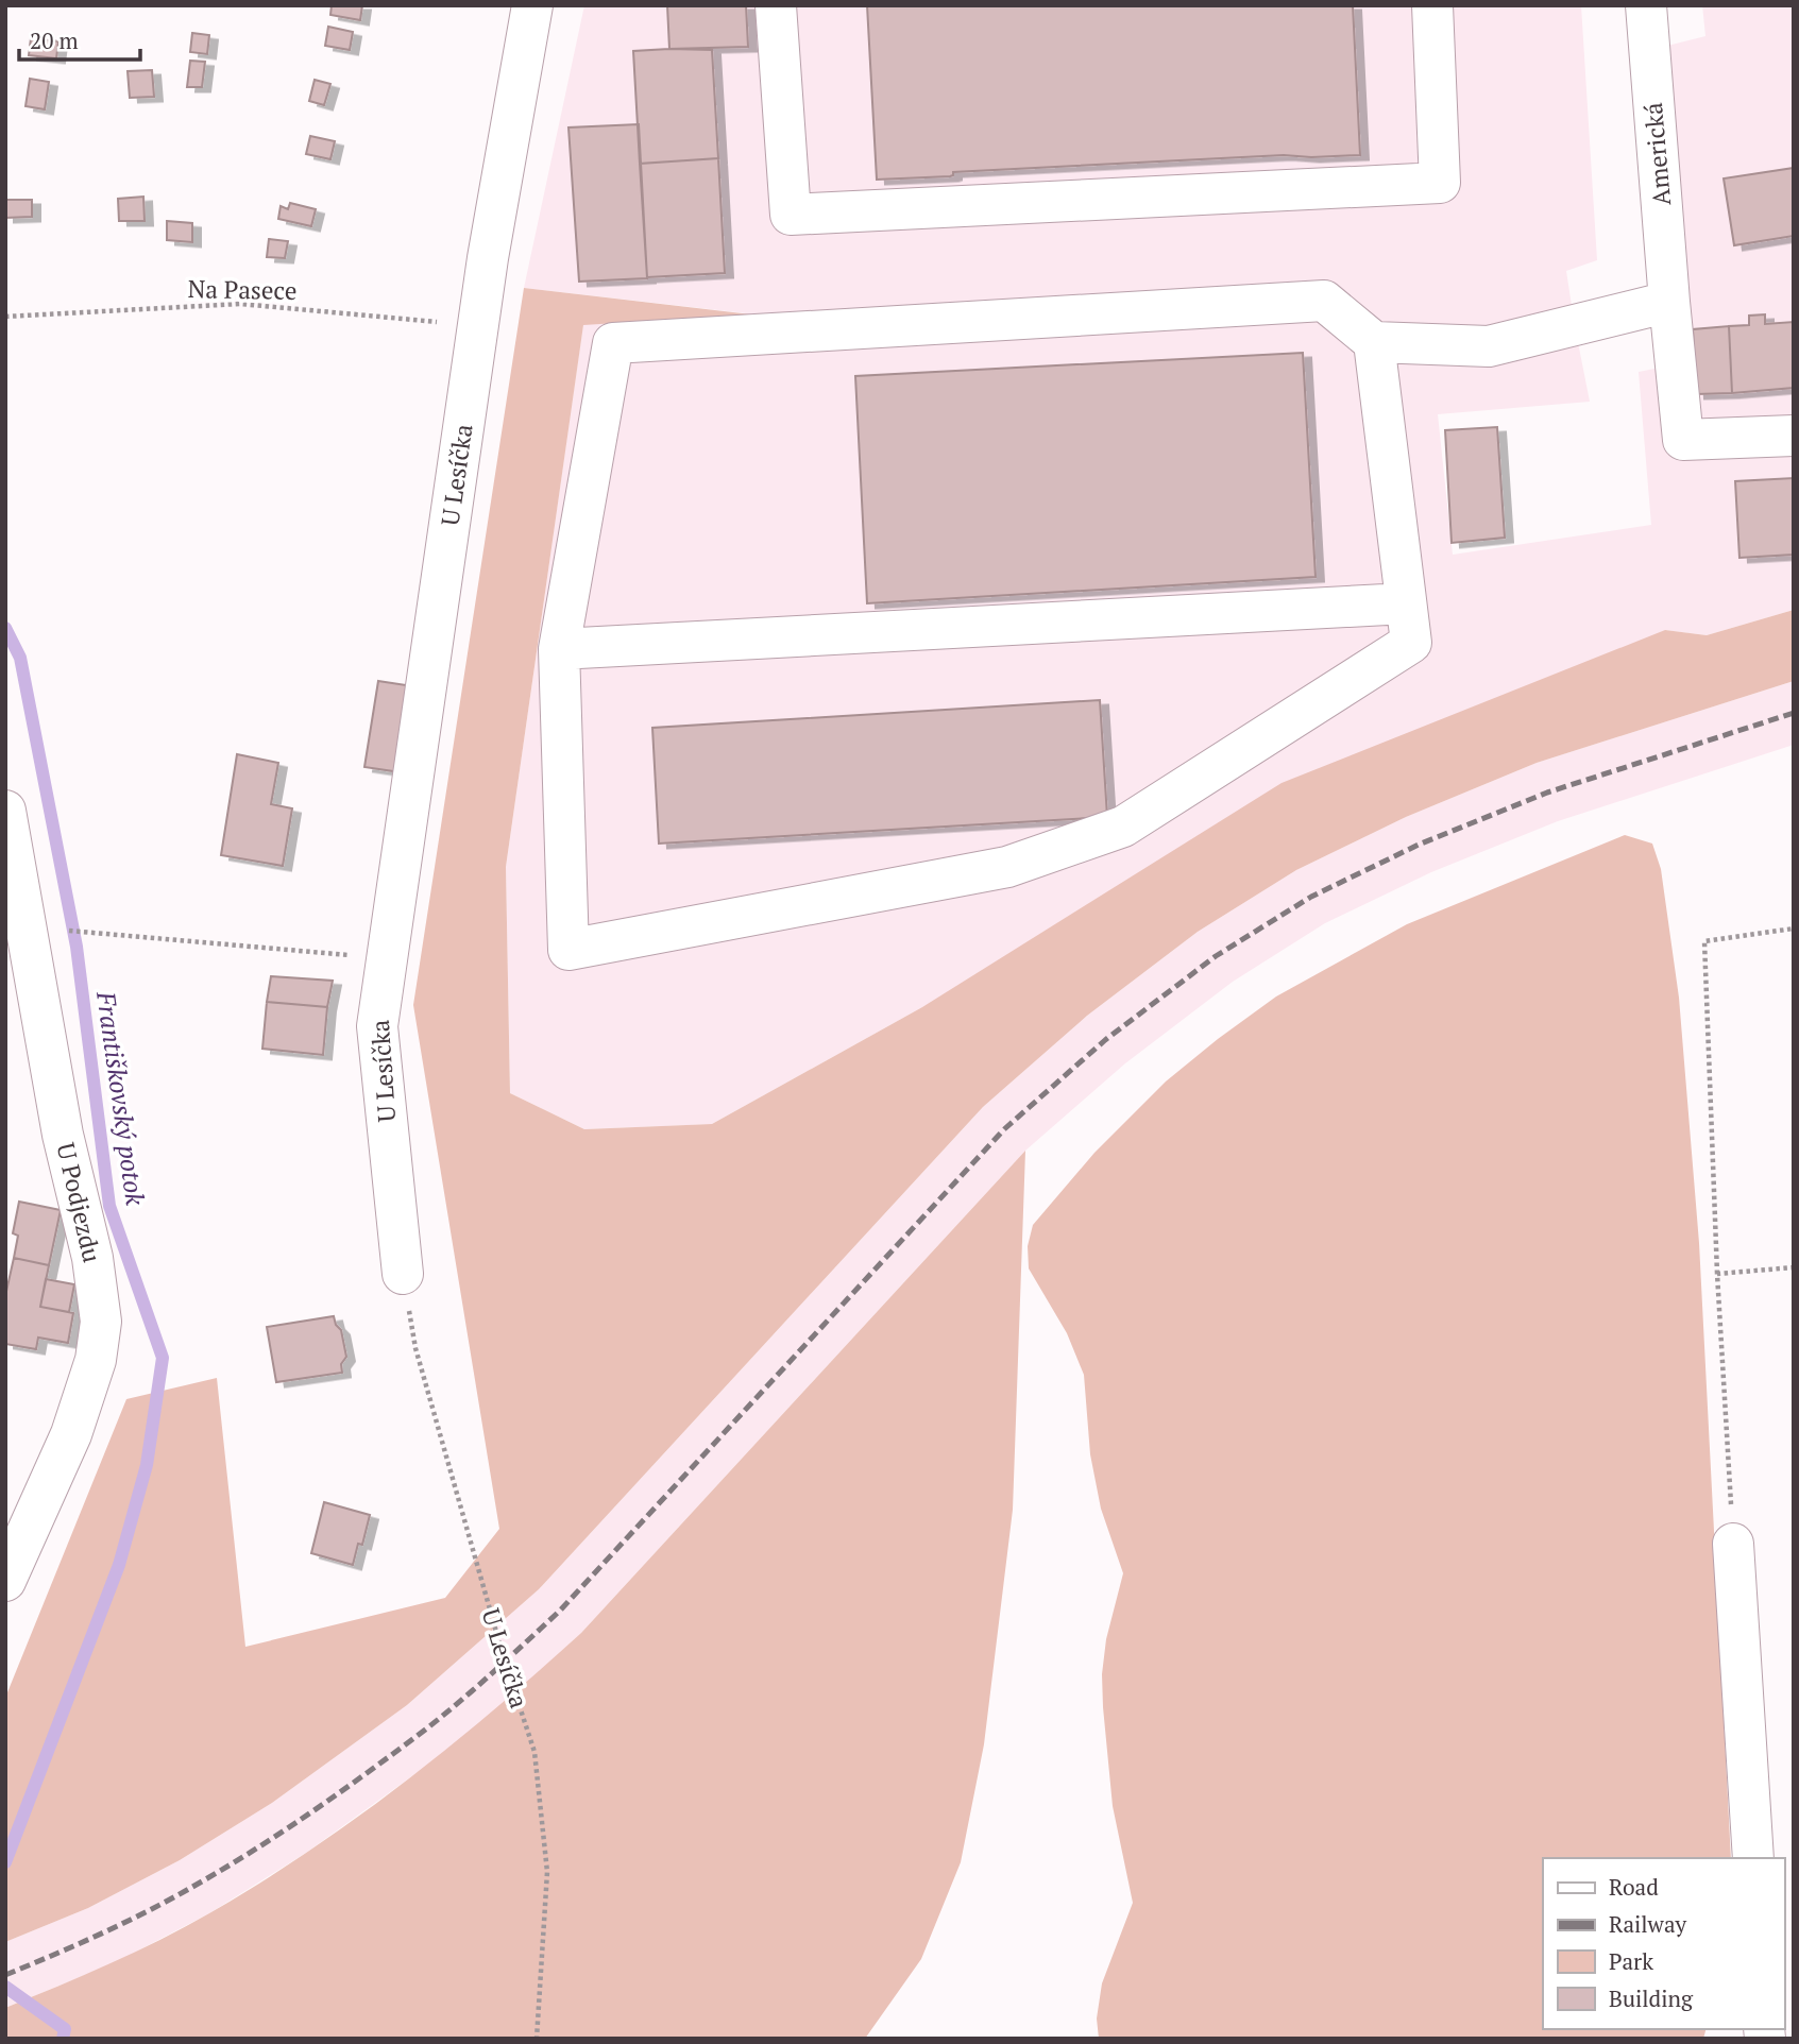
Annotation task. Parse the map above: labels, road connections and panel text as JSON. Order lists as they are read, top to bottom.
{
  "streets": {
    "street": ["Americká", "U Lesíčka", "U Podjezdu"],
    "path": ["Na Pasece"]
  },
  "crossings": [
    ["Na Pasece", "U Lesíčka"]
  ],
  "water": ["Františkovský potok"],
  "legend": [
    "Road",
    "Railway",
    "Park",
    "Building"
  ],
  "scale_bar": "20 m"
}
